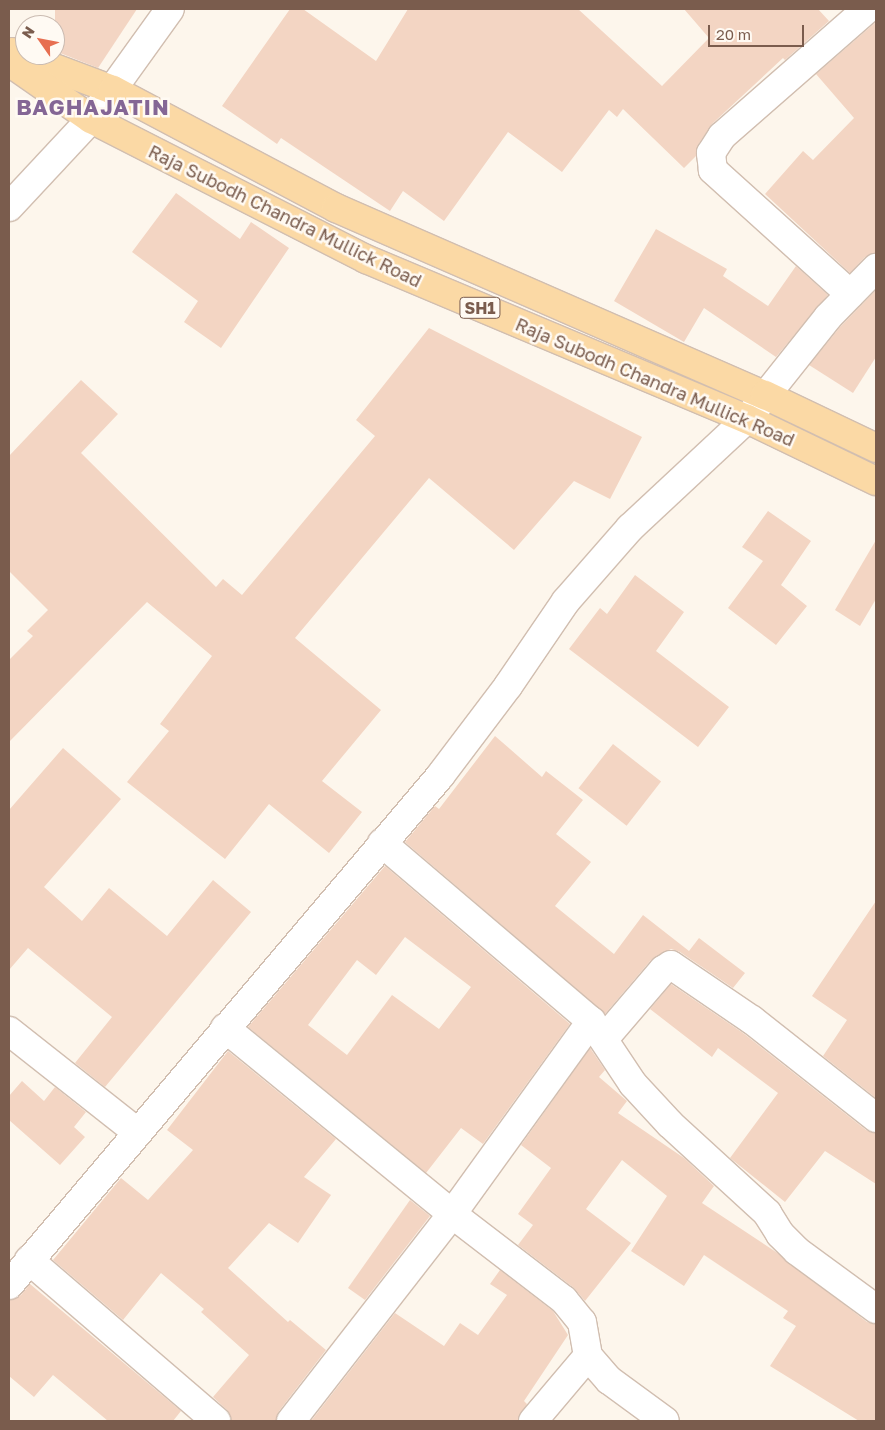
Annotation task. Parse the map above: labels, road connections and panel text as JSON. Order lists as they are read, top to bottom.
{
  "streets": {
    "main road": ["Raja Subodh Chandra Mullick Road", "SH1"]
  },
  "districts": ["BAGHAJATIN"],
  "scale_bar": "20 m",
  "north": "top left"
}
